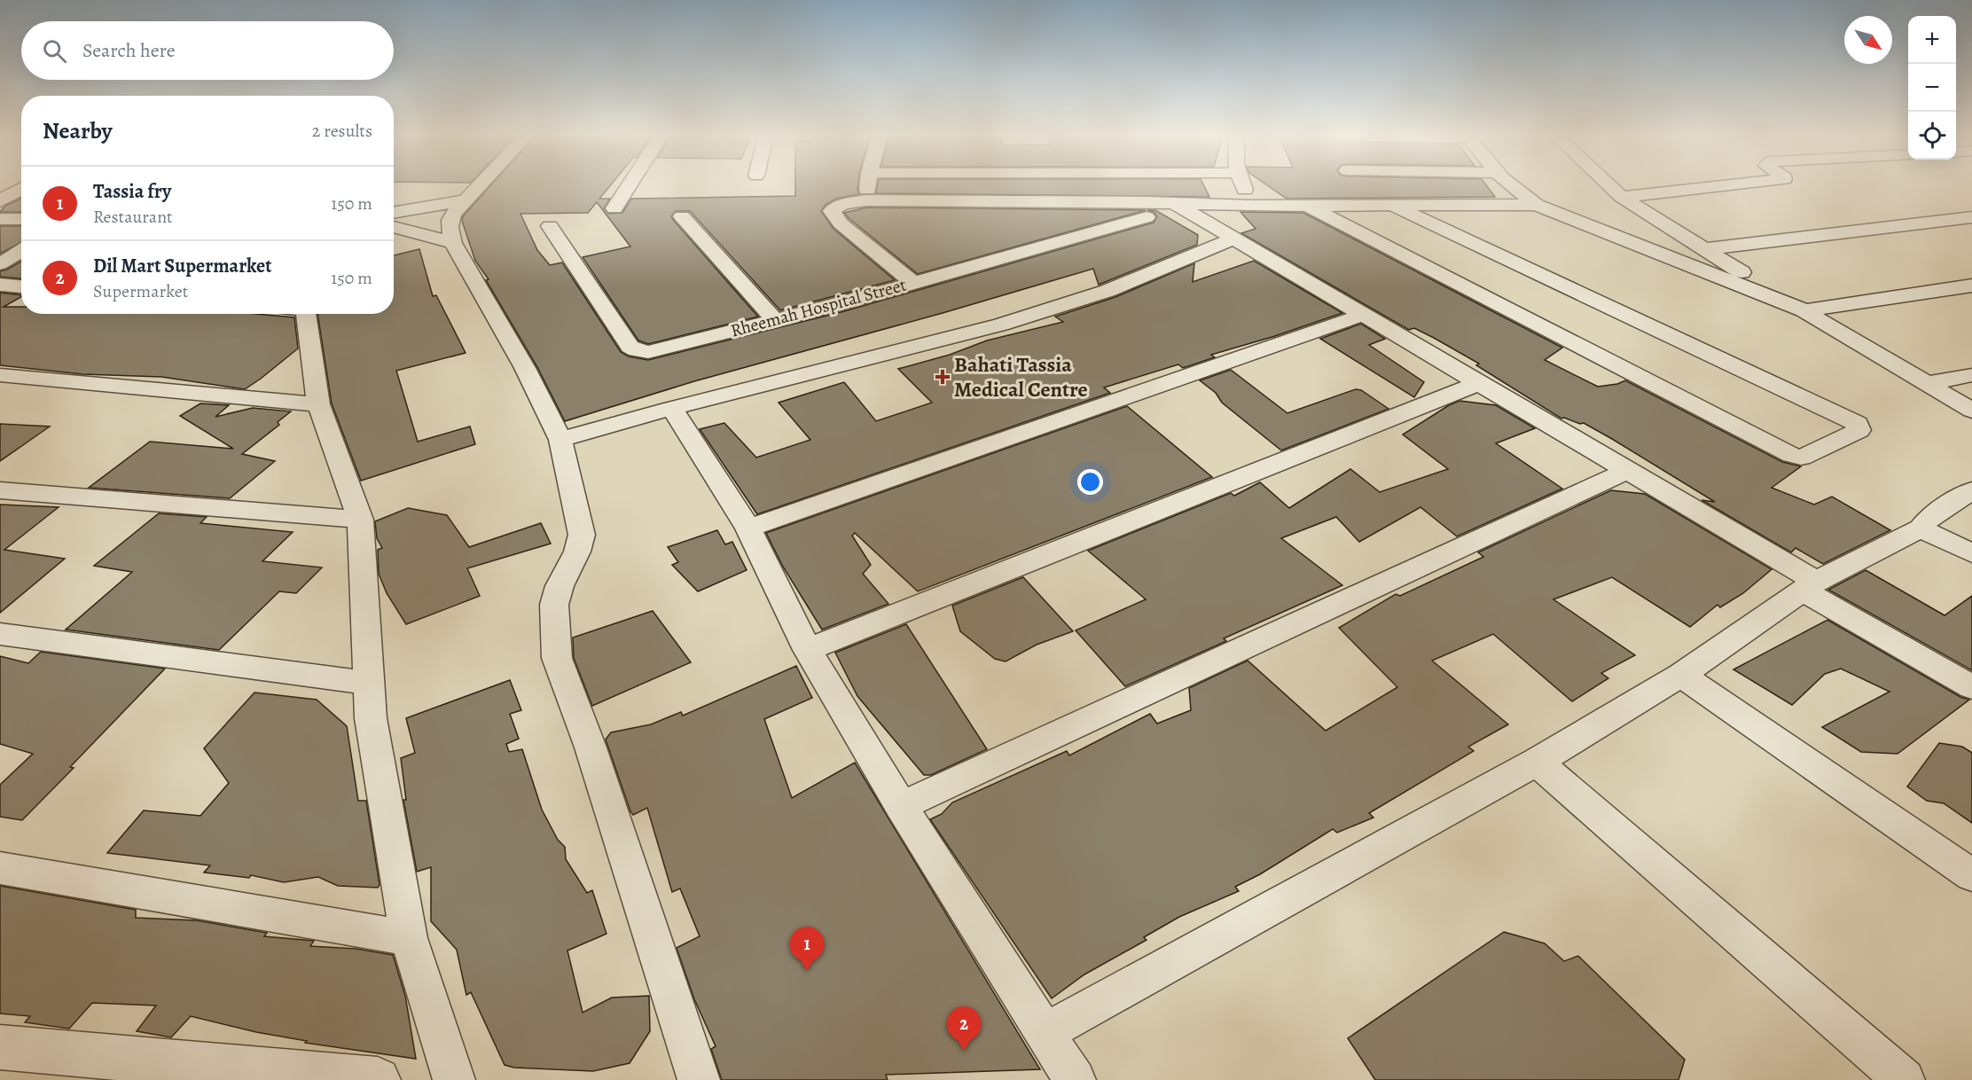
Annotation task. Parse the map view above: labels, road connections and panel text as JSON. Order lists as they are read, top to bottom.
{
  "streets": {
    "street": ["Rheemah Hospital Street"]
  },
  "places": {
    "health": ["Bahati Tassia Medical Centre"]
  },
  "north": "bottom right",
  "page": {
    "map_buttons": ["+", "−"],
    "search": "Search here",
    "heading": ["Nearby", "2 results"],
    "list": [
      {
        "mark": "1",
        "name": "Tassia fry",
        "note": "Restaurant",
        "value": "150 m"
      },
      {
        "mark": "2",
        "name": "Dil Mart Supermarket",
        "note": "Supermarket",
        "value": "150 m"
      }
    ],
    "pins": ["1", "2"]
  }
}
